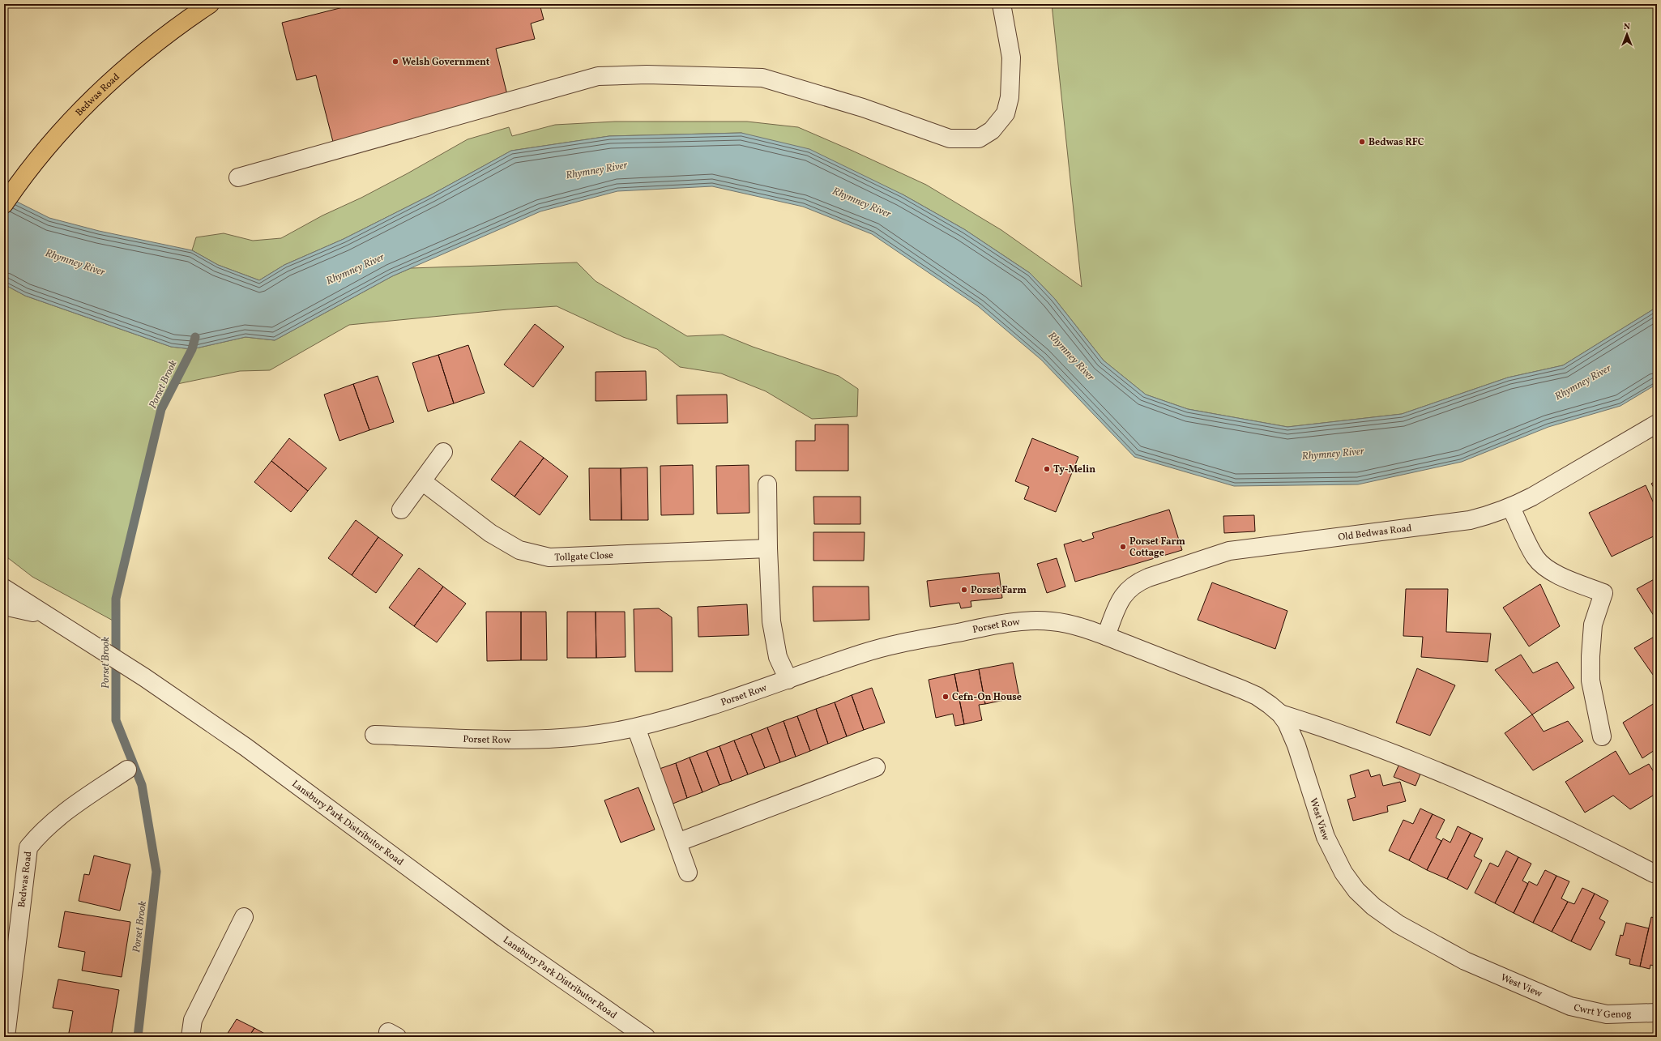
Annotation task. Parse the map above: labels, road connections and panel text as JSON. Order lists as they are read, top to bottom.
{
  "streets": {
    "main road": ["Bedwas Road"],
    "street": [
      "Old Bedwas Road",
      "Tollgate Close",
      "Porset Row",
      "West View",
      "Lansbury Park Distributor Road",
      "Cwrt Y Genog"
    ]
  },
  "crossings": [
    ["Old Bedwas Road", "Porset Row"],
    ["Old Bedwas Road", "West View"],
    ["Porset Row", "West View"],
    ["West View", "Cwrt Y Genog"]
  ],
  "water": ["Rhymney River", "Porset Brook"],
  "places": [
    "Welsh Government",
    "Bedwas RFC",
    "Ty-Melin",
    "Porset Farm Cottage",
    "Porset Farm",
    "Cefn-On House"
  ],
  "north": "top"
}
